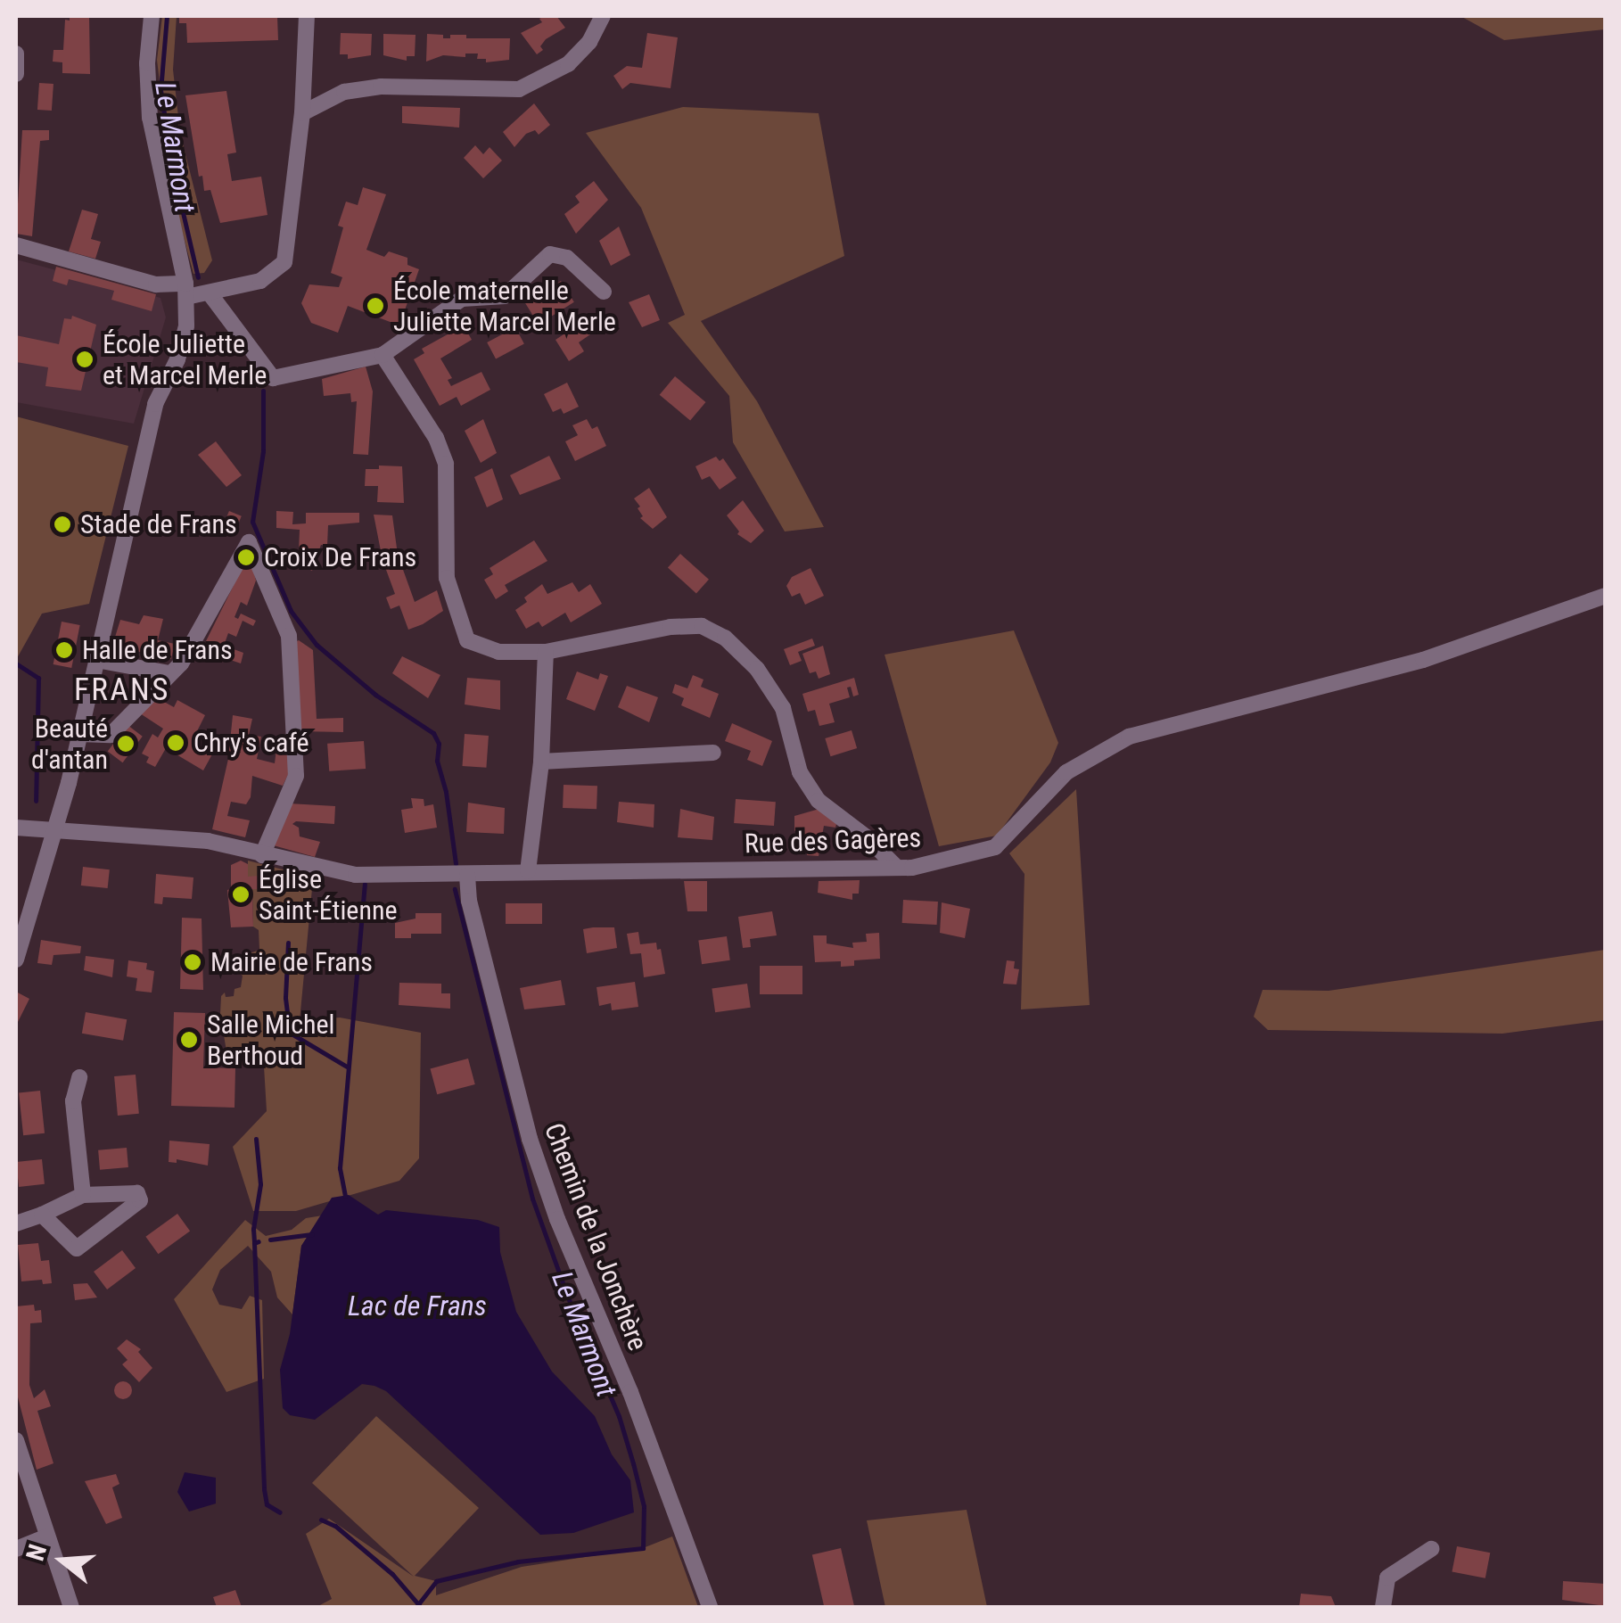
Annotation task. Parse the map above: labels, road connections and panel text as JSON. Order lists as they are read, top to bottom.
{
  "streets": {
    "street": ["Rue des Gagères", "Chemin de la Jonchère"]
  },
  "crossings": [
    ["Rue des Gagères", "Chemin de la Jonchère"]
  ],
  "districts": ["FRANS"],
  "water": ["Le Marmont", "Lac de Frans"],
  "places": [
    "École maternelle Juliette Marcel Merle",
    "École Juliette et Marcel Merle",
    "Stade de Frans",
    "Croix De Frans",
    "Halle de Frans",
    "Chry's café",
    "Beauté d'antan",
    "Église Saint-Étienne",
    "Mairie de Frans",
    "Salle Michel Berthoud"
  ],
  "north": "left"
}
